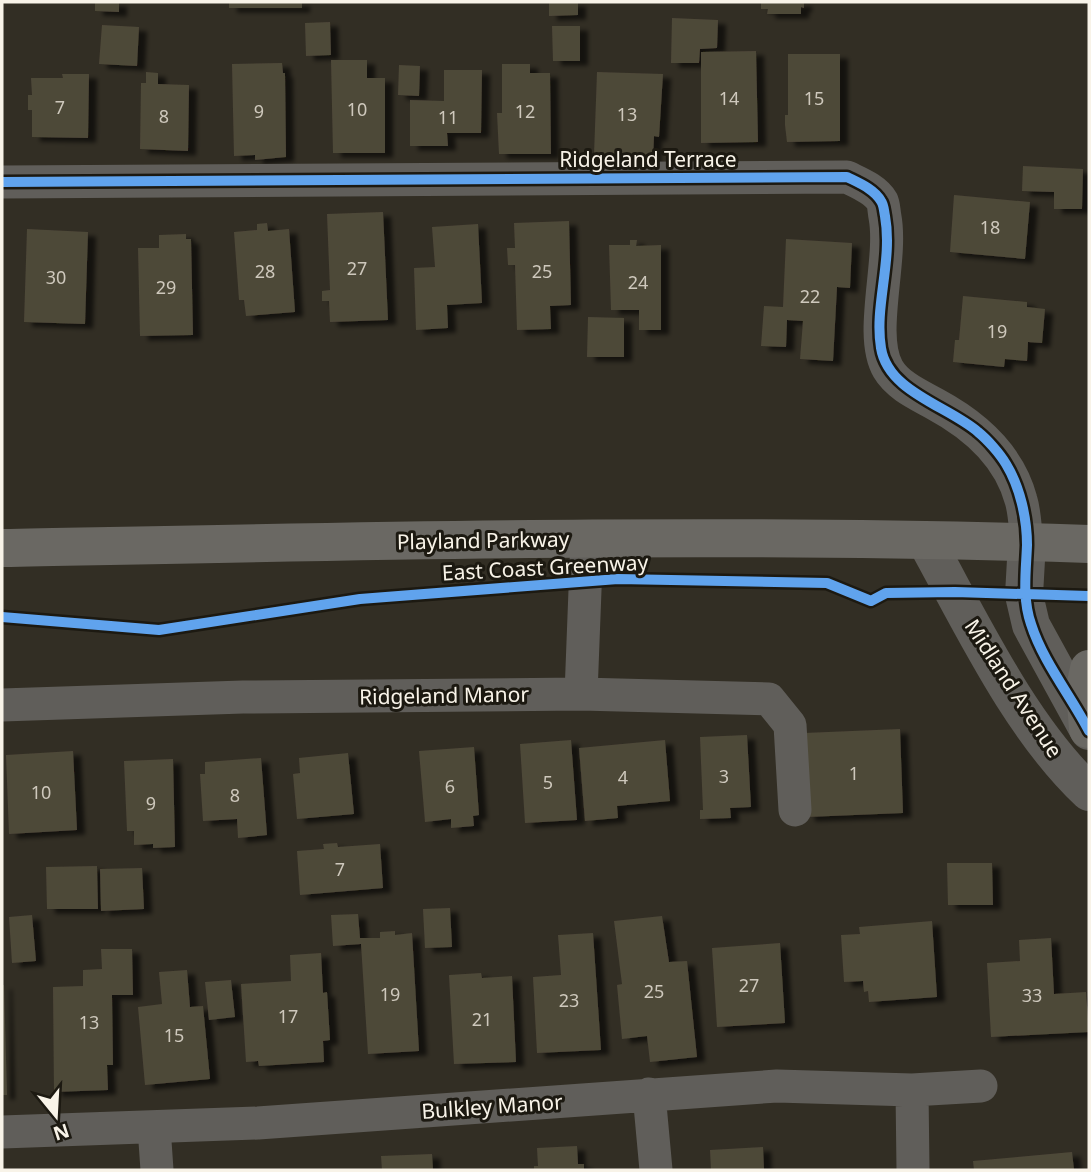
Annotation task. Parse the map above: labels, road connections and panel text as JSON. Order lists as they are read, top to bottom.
{
  "streets": {
    "main road": ["Playland Parkway"],
    "street": [
      "Ridgeland Terrace",
      "Midland Avenue",
      "Ridgeland Manor",
      "Bulkley Manor"
    ],
    "cycle path": ["East Coast Greenway"]
  },
  "crossings": [
    ["Ridgeland Terrace", "Playland Parkway"],
    ["Ridgeland Terrace", "Midland Avenue"],
    ["Playland Parkway", "Midland Avenue"]
  ],
  "house_numbers": [
    "14",
    "15",
    "7",
    "10",
    "9",
    "12",
    "13",
    "8",
    "11",
    "18",
    "27",
    "28",
    "25",
    "30",
    "24",
    "29",
    "22",
    "19",
    "1",
    "3",
    "4",
    "5",
    "6",
    "10",
    "8",
    "9",
    "7",
    "27",
    "25",
    "19",
    "33",
    "23",
    "17",
    "21",
    "13",
    "15"
  ],
  "north": "bottom"
}
